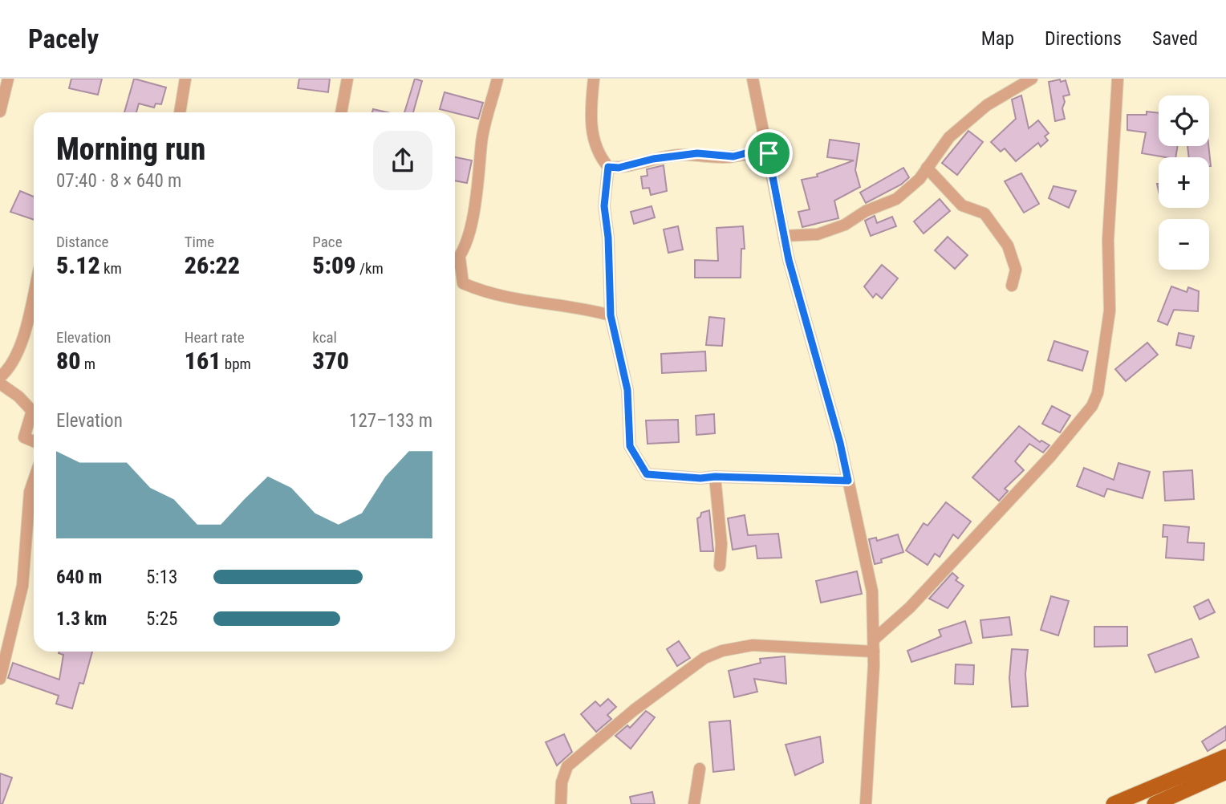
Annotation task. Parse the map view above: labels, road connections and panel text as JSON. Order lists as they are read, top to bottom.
{
  "page": {
    "header": "Pacely",
    "nav": ["Map", "Directions", "Saved"],
    "map_buttons": ["+", "−"],
    "heading": ["Morning run", "07:40 · 8 × 640 m"],
    "stats": [
      ["Distance", "5.12 km"],
      ["Time", "26:22"],
      ["Pace", "5:09 /km"],
      ["Elevation", "80 m"],
      ["Heart rate", "161 bpm"],
      ["kcal", "370"]
    ],
    "chart": ["Elevation", "127–133 m"],
    "list": [
      {
        "name": "640 m",
        "note": "5:13"
      },
      {
        "name": "1.3 km",
        "note": "5:25"
      }
    ]
  }
}
